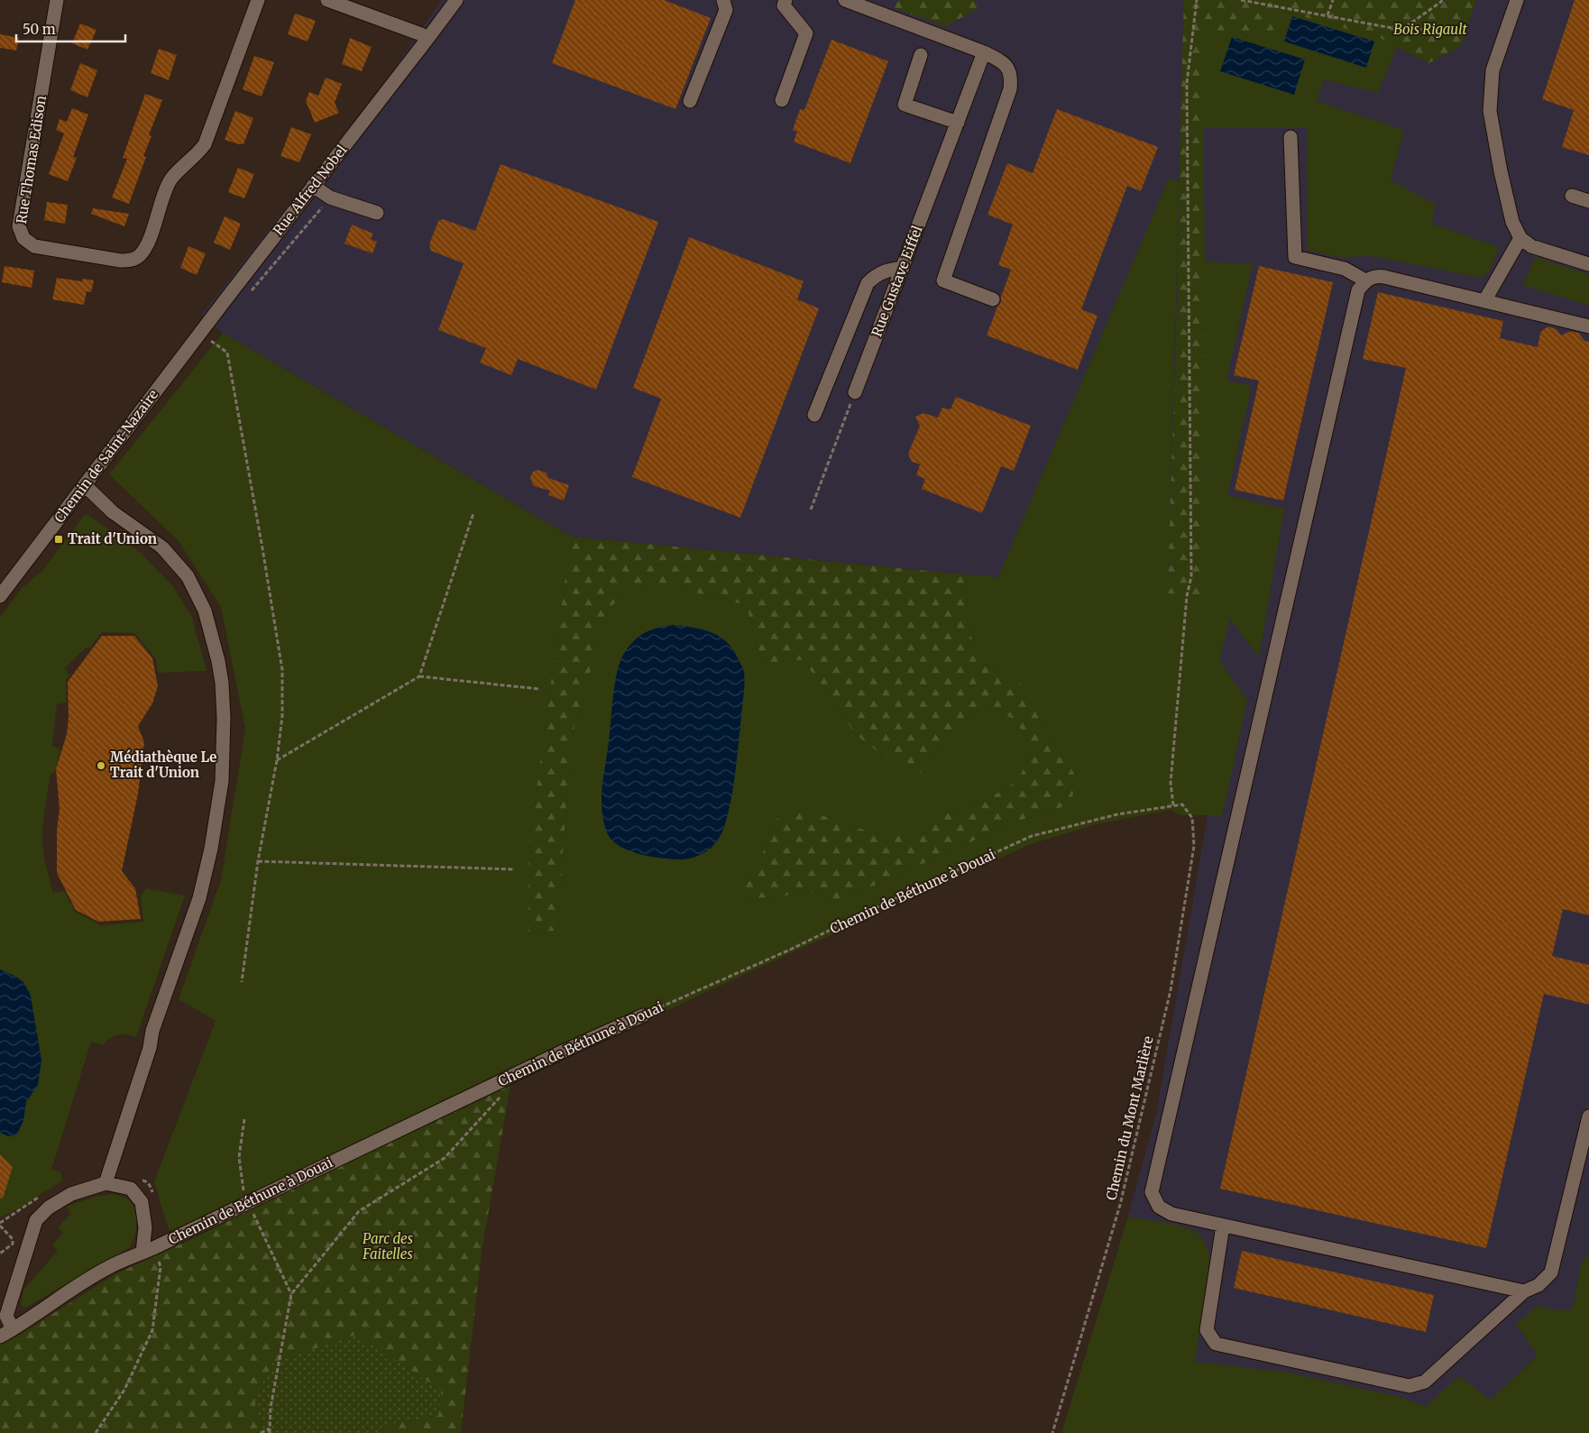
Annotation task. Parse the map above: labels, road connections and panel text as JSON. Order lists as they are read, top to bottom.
{
  "streets": {
    "street": [
      "Rue Thomas Edison",
      "Rue Alfred Nobel",
      "Rue Gustave Eiffel",
      "Chemin de Saint-Nazaire",
      "Chemin de Béthune à Douai"
    ],
    "path": ["Chemin du Mont Marlière"]
  },
  "crossings": [
    ["Rue Alfred Nobel", "Chemin de Saint-Nazaire"],
    ["Chemin de Béthune à Douai", "Chemin du Mont Marlière"]
  ],
  "parks": ["Bois Rigault", "Parc des Faitelles"],
  "places": {
    "transit": ["Trait d'Union"],
    "other": ["Médiathèque Le Trait d'Union"]
  },
  "scale_bar": "50 m"
}
